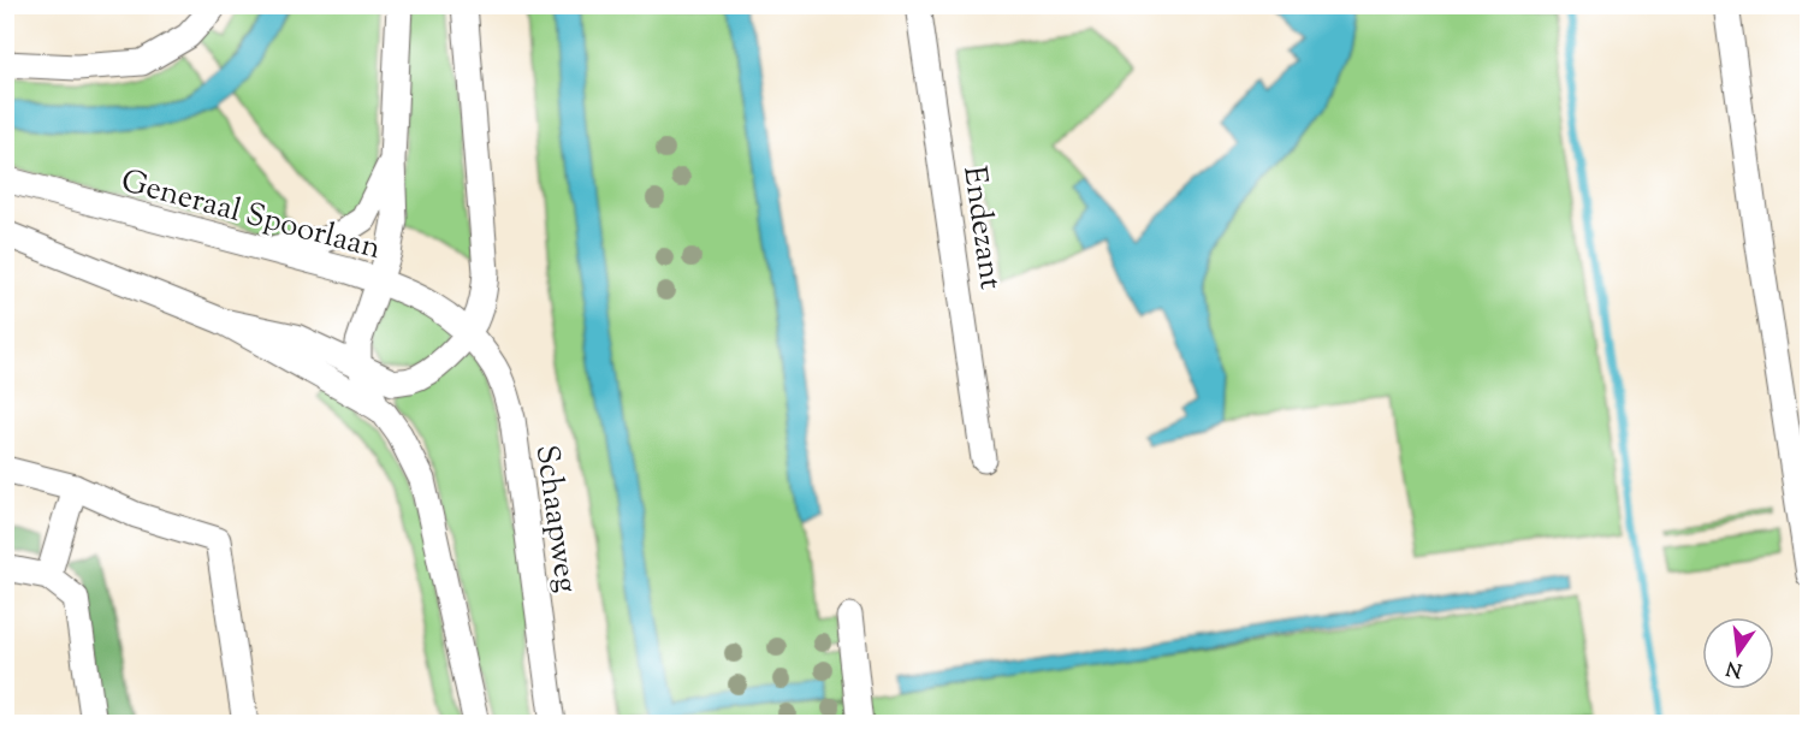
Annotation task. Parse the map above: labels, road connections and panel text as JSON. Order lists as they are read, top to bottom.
{
  "streets": {
    "street": ["Generaal Spoorlaan", "Endezant", "Schaapweg"]
  },
  "crossings": [
    ["Generaal Spoorlaan", "Schaapweg"]
  ],
  "north": "bottom"
}
